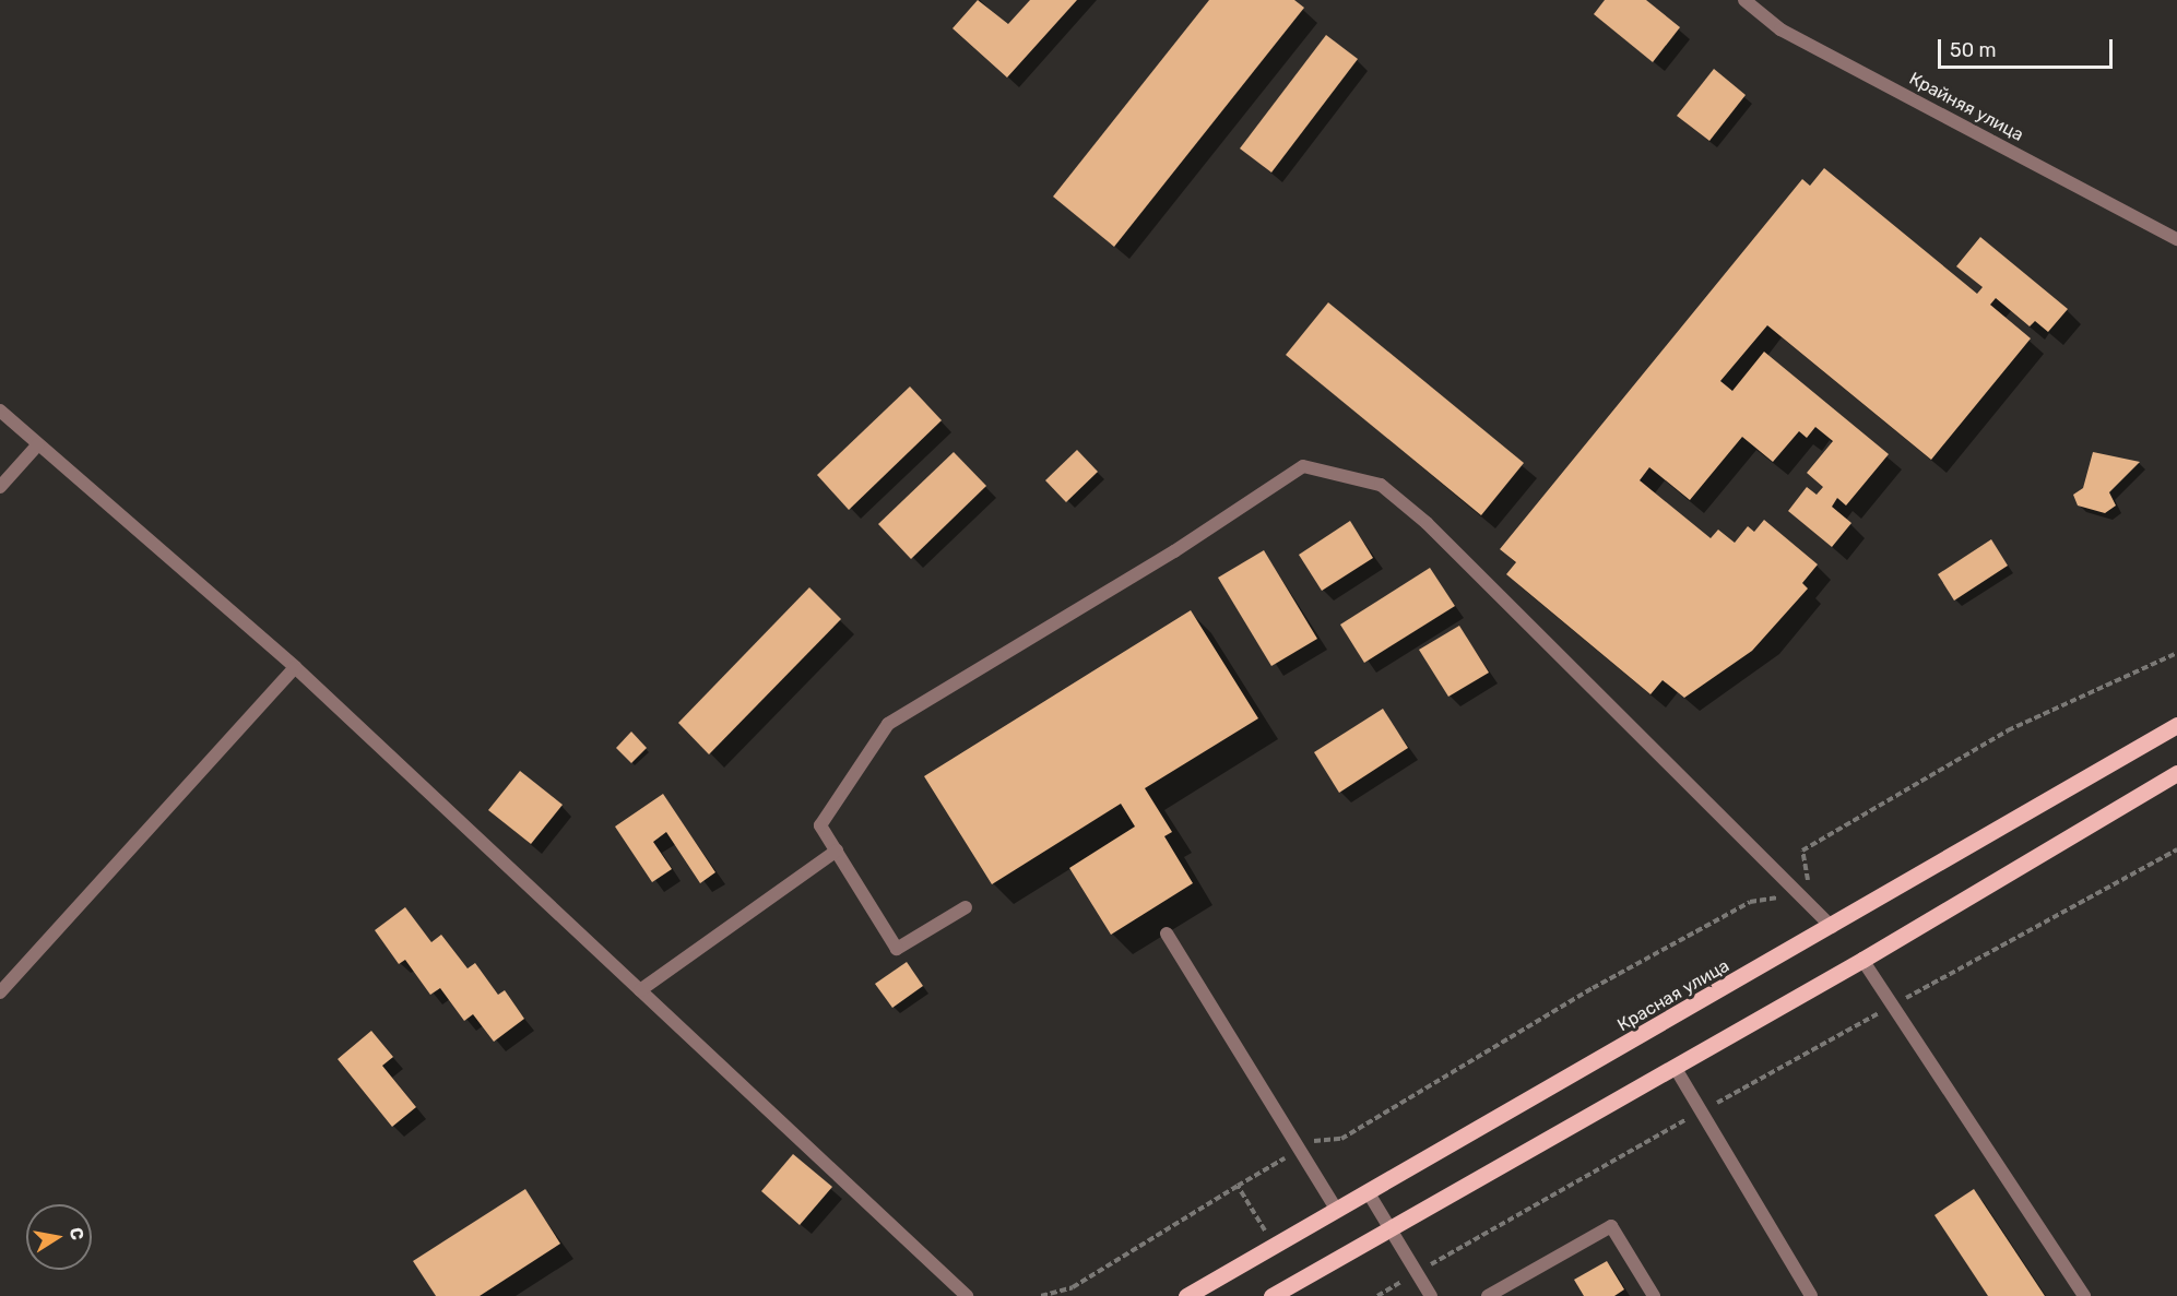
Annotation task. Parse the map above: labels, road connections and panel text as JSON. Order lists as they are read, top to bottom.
{
  "streets": {
    "main road": ["Красная улица"],
    "street": ["Крайняя улица"]
  },
  "scale_bar": "50 m",
  "north": "right"
}
